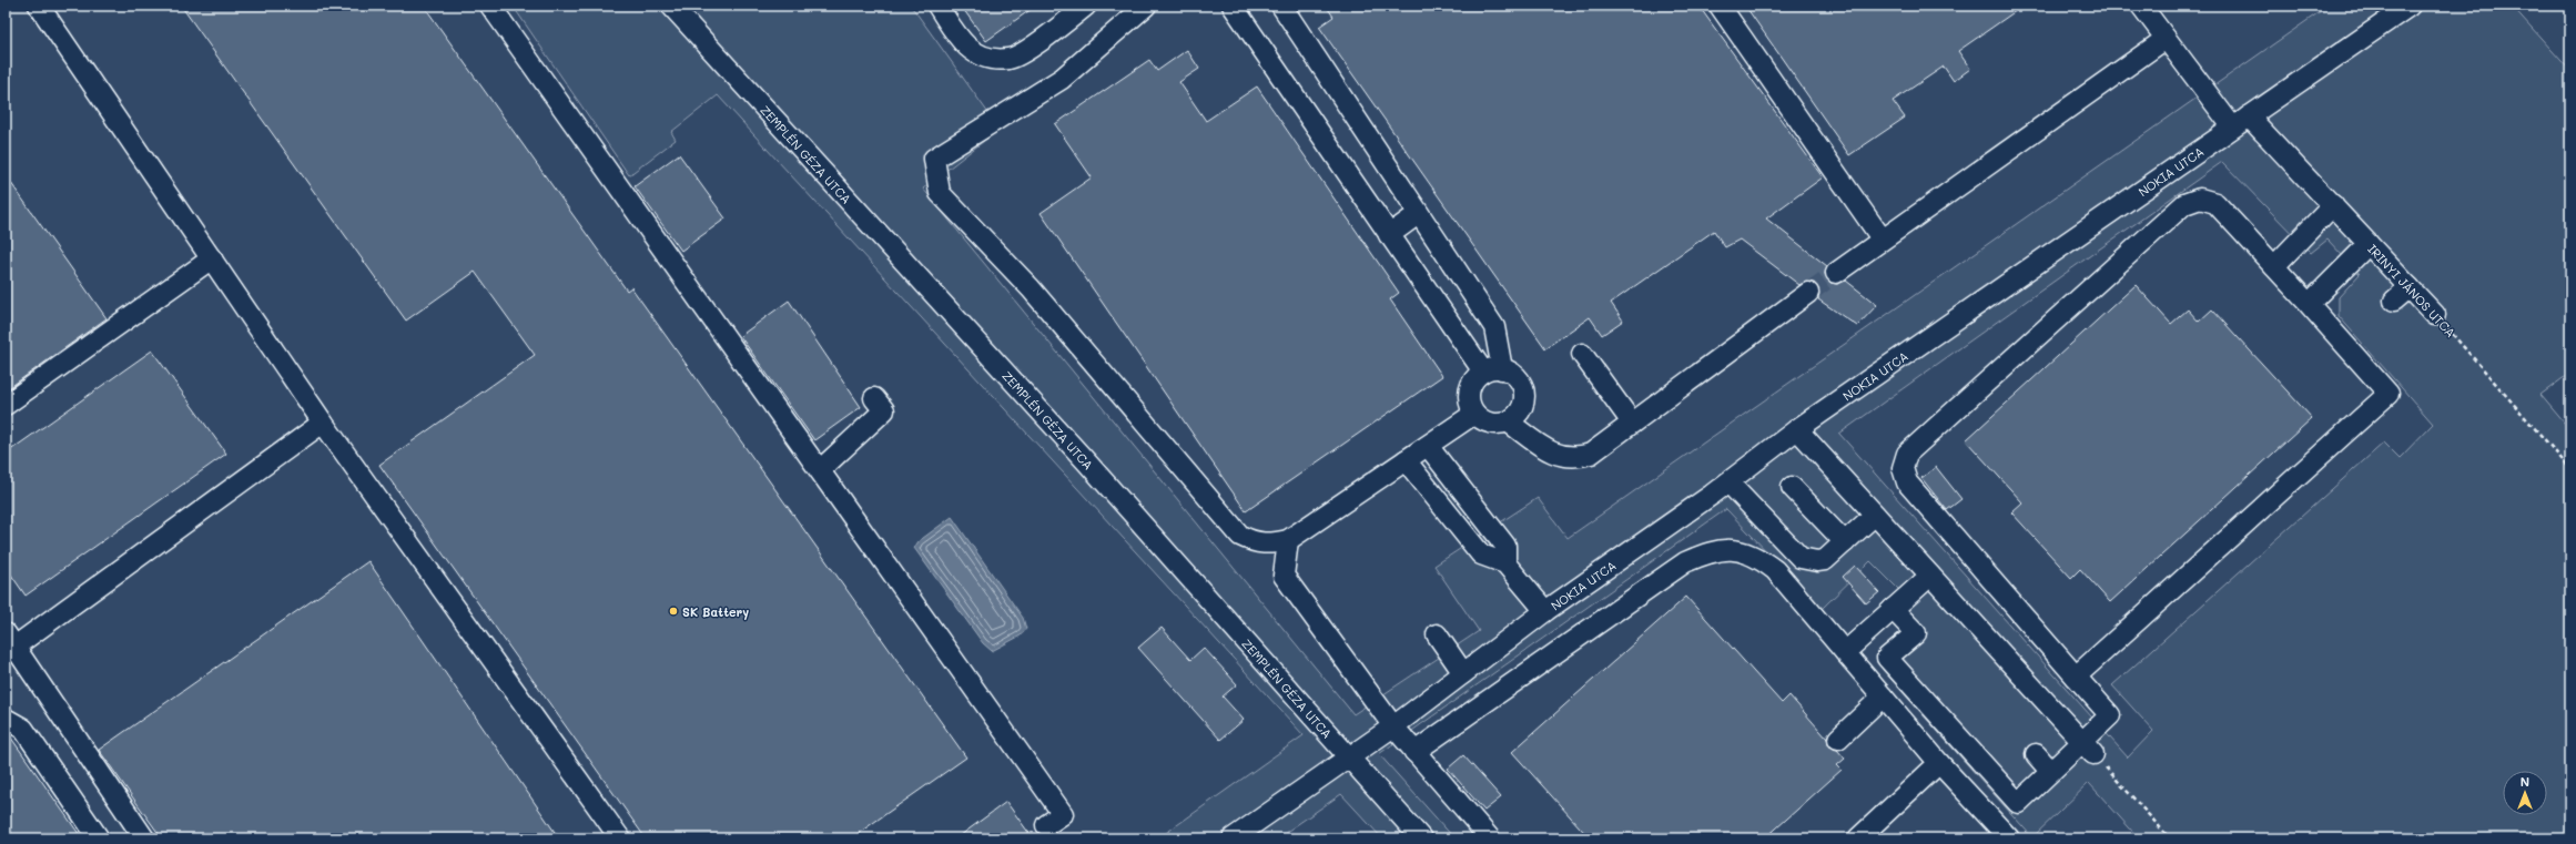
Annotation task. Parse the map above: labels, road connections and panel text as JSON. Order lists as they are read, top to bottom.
{
  "streets": {
    "street": ["ZEMPLÉN GÉZA UTCA", "NOKIA UTCA", "IRINYI JÁNOS UTCA"]
  },
  "crossings": [
    ["ZEMPLÉN GÉZA UTCA", "NOKIA UTCA"],
    ["NOKIA UTCA", "IRINYI JÁNOS UTCA"]
  ],
  "places": ["SK Battery"],
  "north": "top"
}
